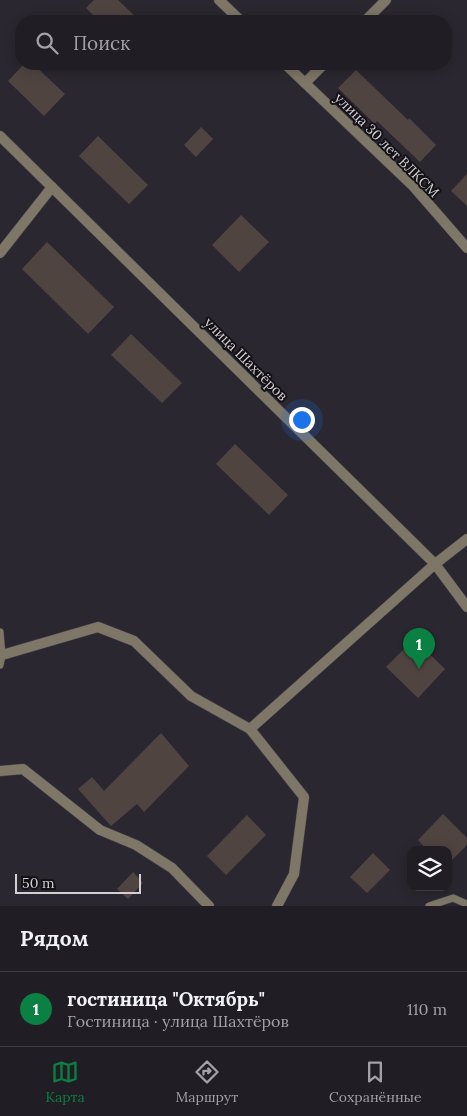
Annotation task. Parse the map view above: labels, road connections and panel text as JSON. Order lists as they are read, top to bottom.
{
  "streets": {
    "street": ["улица 30 лет ВЛКСМ", "улица Шахтёров"]
  },
  "scale_bar": "50 m",
  "page": {
    "search": "Поиск",
    "pins": "1",
    "scale": "50 m",
    "heading": "Рядом",
    "list": [
      {
        "mark": "1",
        "name": "гостиница \"Октябрь\"",
        "note": "Гостиница · улица Шахтёров",
        "value": "110 m"
      }
    ],
    "nav": ["Карта", "Маршрут", "Сохранённые"]
  }
}
